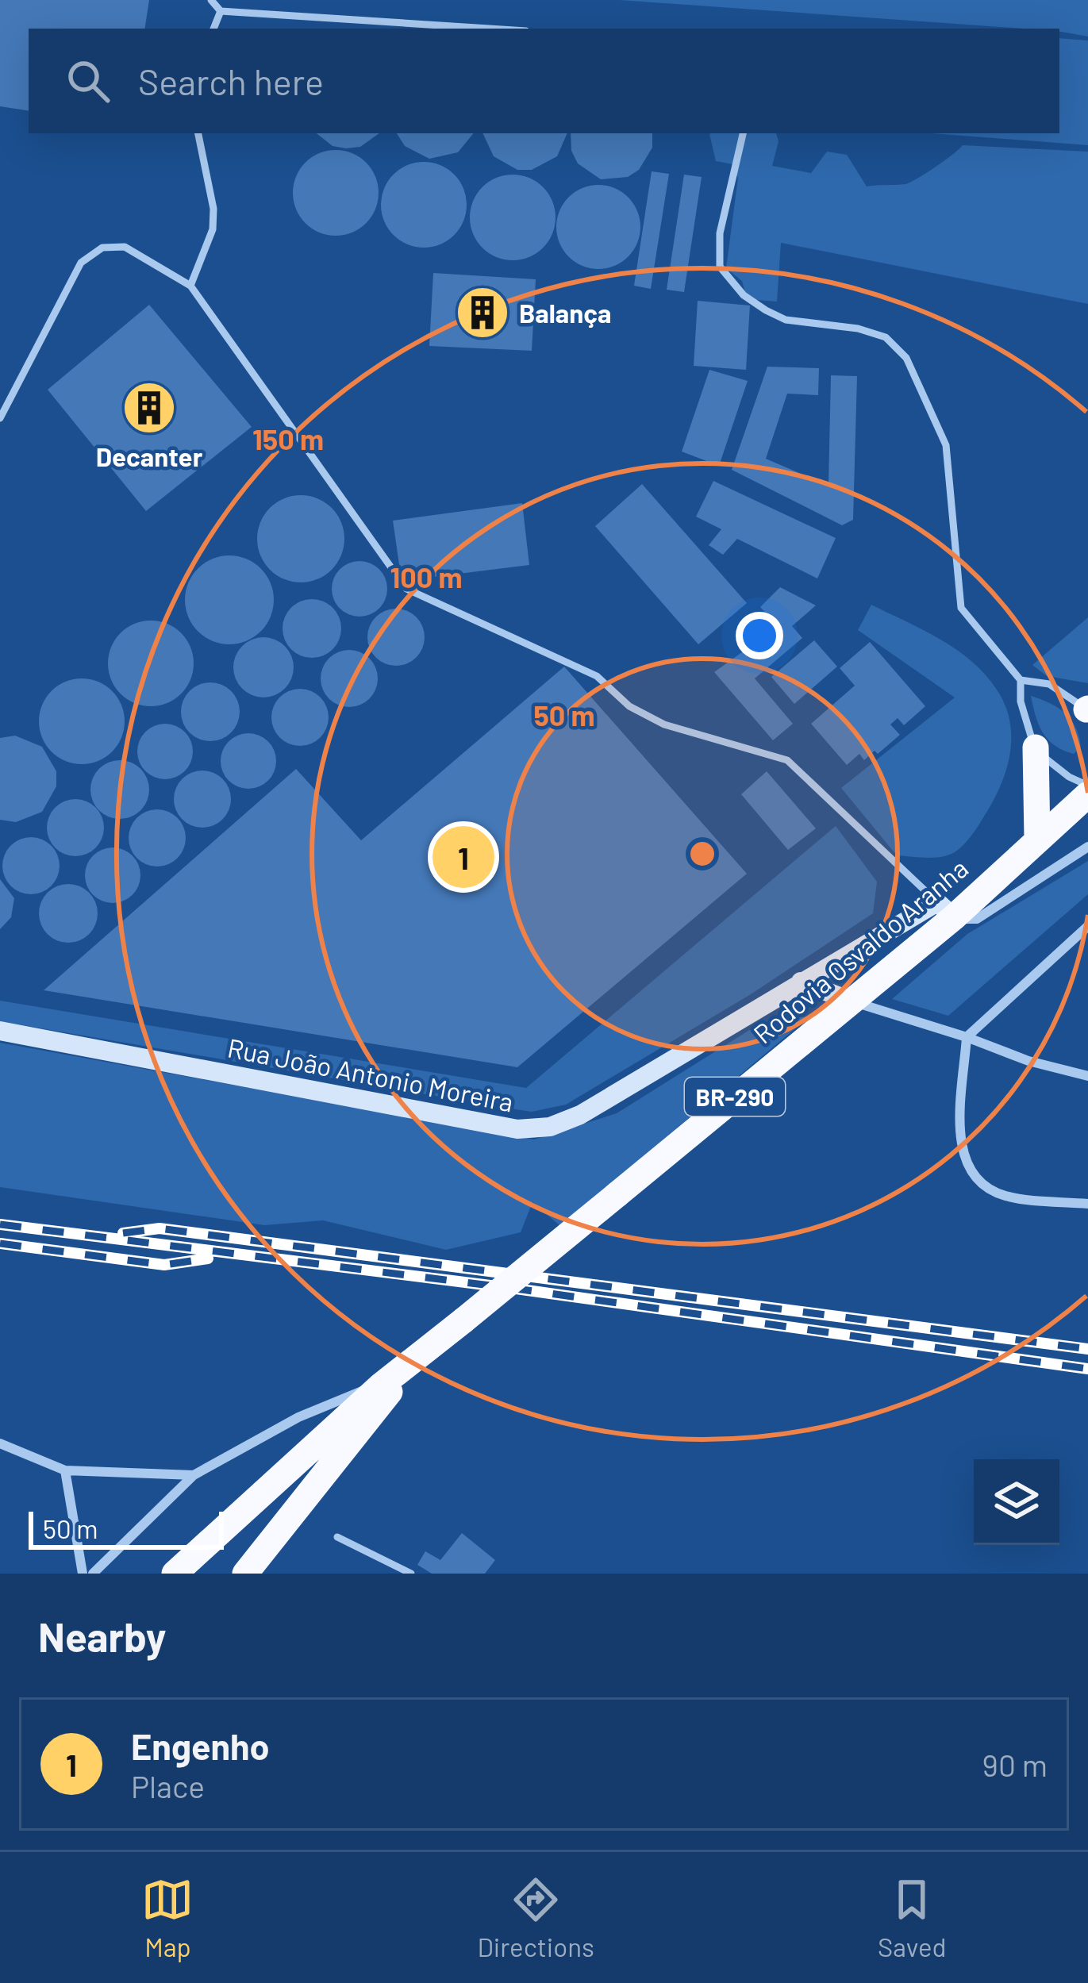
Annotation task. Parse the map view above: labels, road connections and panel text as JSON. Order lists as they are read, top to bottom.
{
  "streets": {
    "highway": ["Rodovia Osvaldo Aranha", "BR-290"],
    "main road": ["Rua João Antonio Moreira"]
  },
  "crossings": [
    ["Rodovia Osvaldo Aranha", "Rua João Antonio Moreira"]
  ],
  "places": {
    "building": ["Balança", "Decanter"]
  },
  "scale_bar": "50 m",
  "page": {
    "search": "Search here",
    "pins": "1",
    "scale": "50 m",
    "heading": "Nearby",
    "list": [
      {
        "mark": "1",
        "name": "Engenho",
        "note": "Place",
        "value": "90 m"
      }
    ],
    "nav": ["Map", "Directions", "Saved"]
  },
  "rings": ["150 m", "100 m", "50 m"]
}
